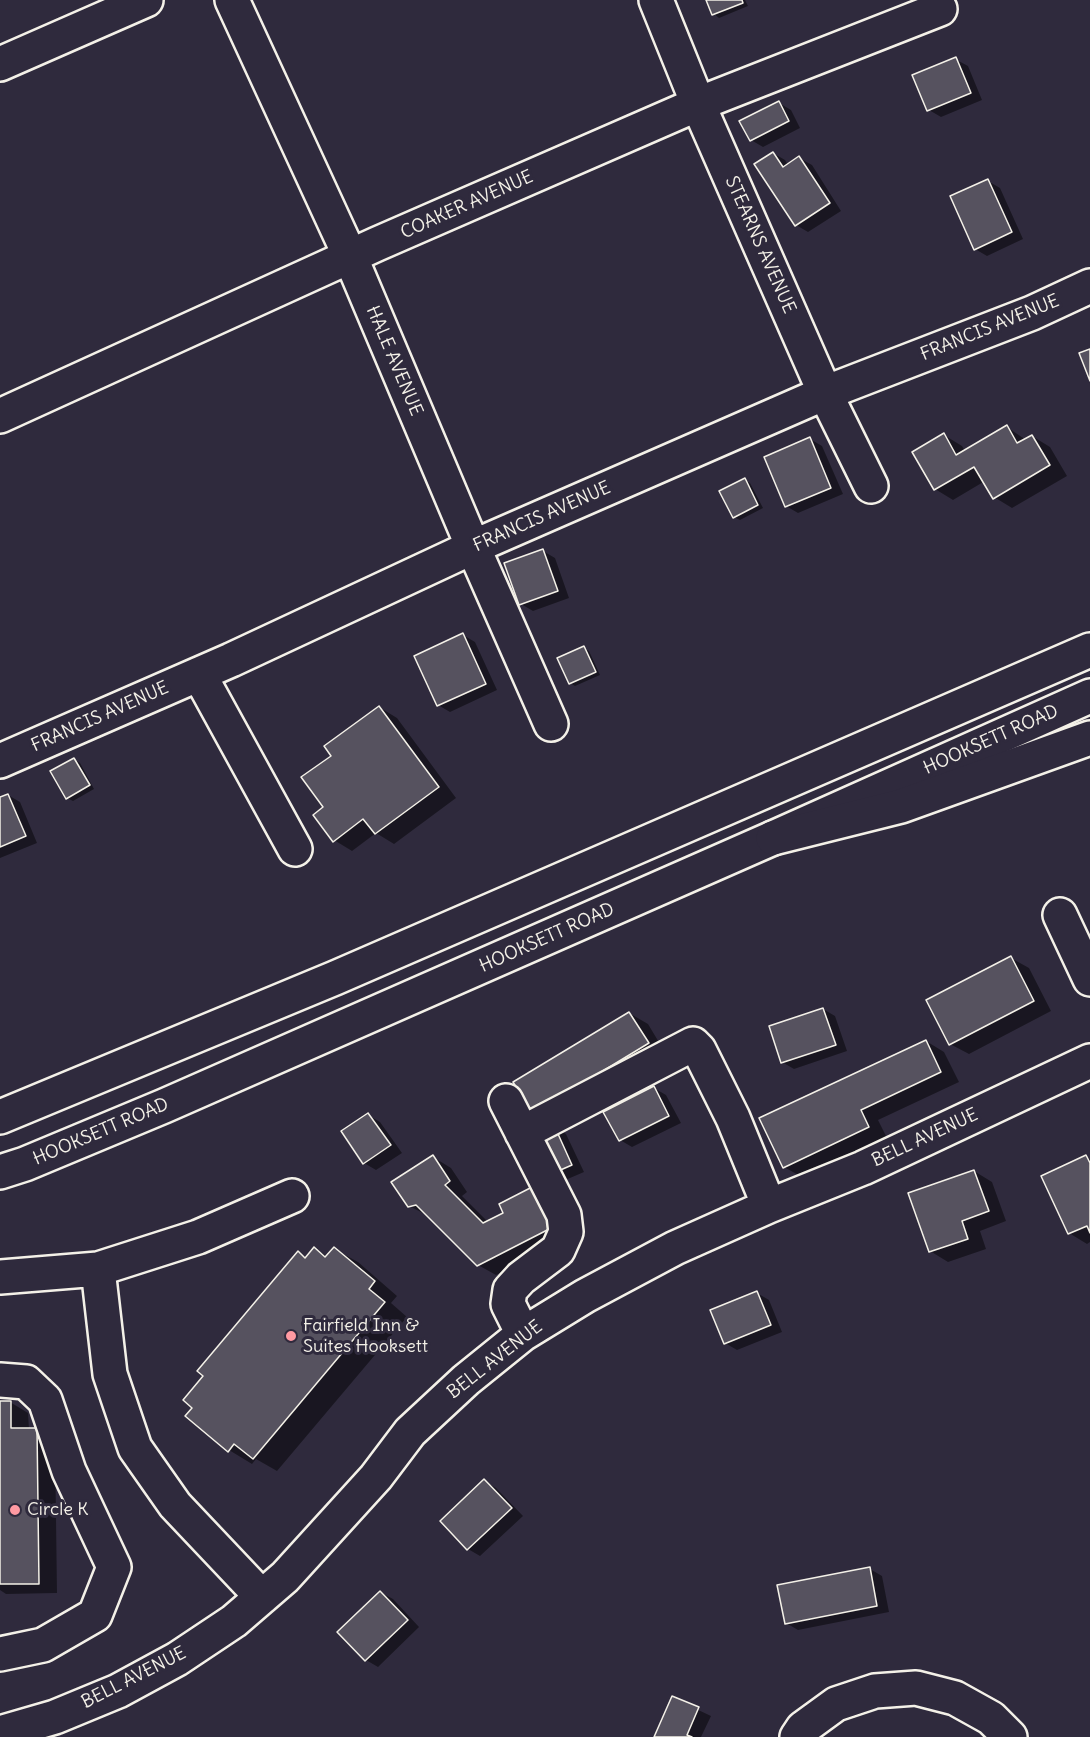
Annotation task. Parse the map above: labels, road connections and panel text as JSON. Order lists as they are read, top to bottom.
{
  "streets": {
    "main road": [
      "COAKER AVENUE",
      "STEARNS AVENUE",
      "FRANCIS AVENUE",
      "HALE AVENUE",
      "HOOKSETT ROAD",
      "BELL AVENUE"
    ]
  },
  "crossings": [
    ["COAKER AVENUE", "STEARNS AVENUE"],
    ["COAKER AVENUE", "HALE AVENUE"],
    ["STEARNS AVENUE", "FRANCIS AVENUE"],
    ["FRANCIS AVENUE", "HALE AVENUE"]
  ],
  "places": ["Fairfield Inn & Suites Hooksett", "Circle K"]
}
